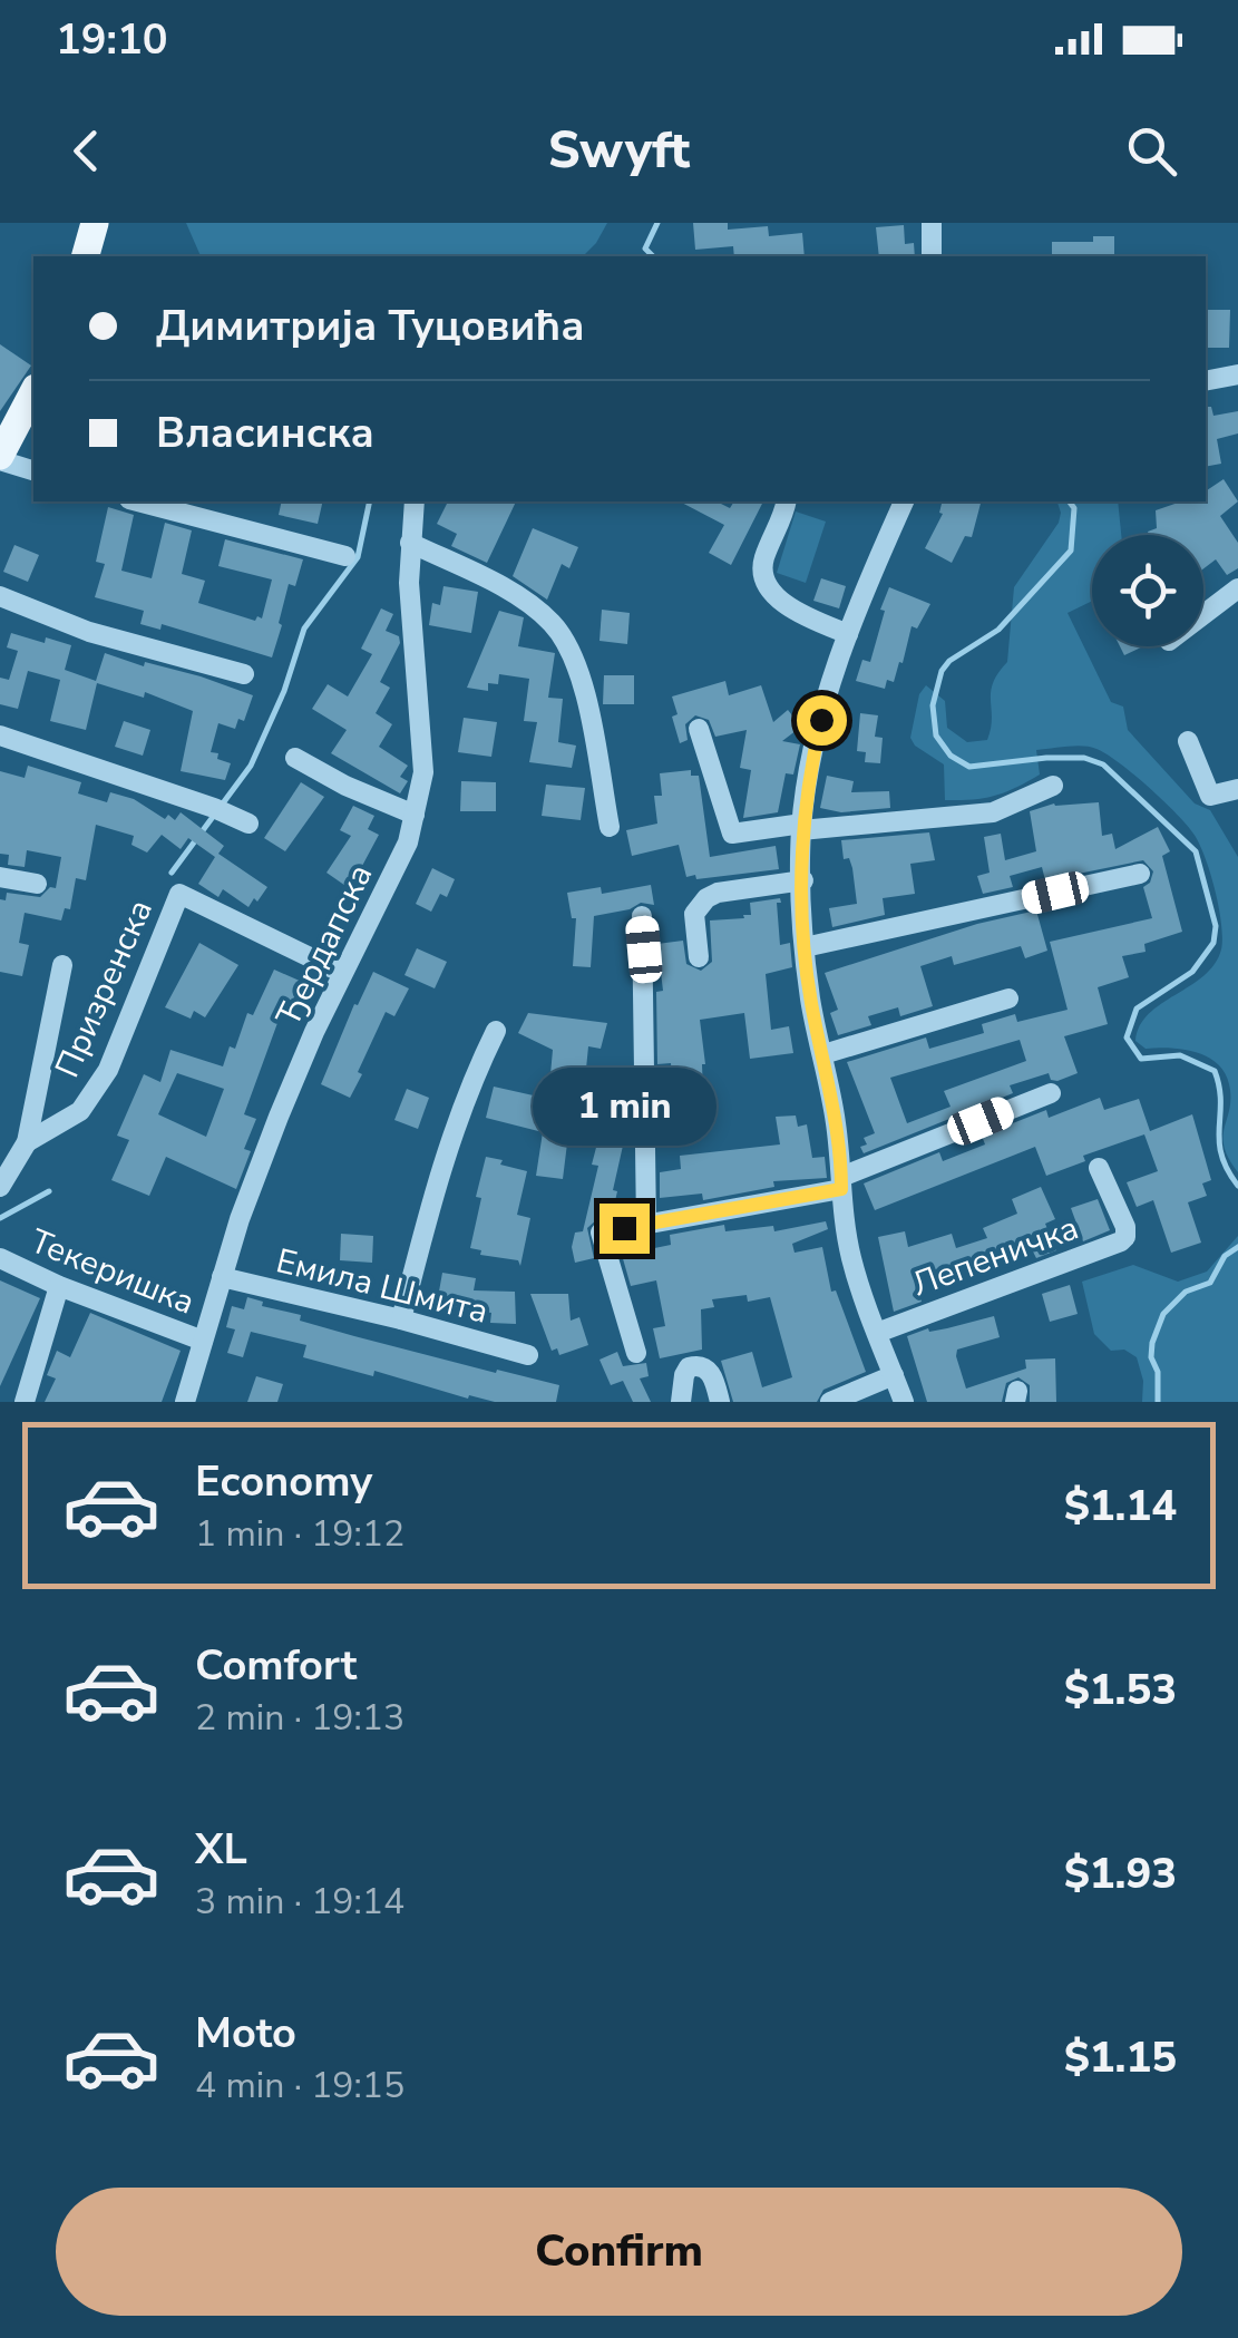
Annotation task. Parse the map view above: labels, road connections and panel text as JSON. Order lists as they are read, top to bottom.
{
  "streets": {
    "street": [
      "Ђердапска",
      "Призренска",
      "Лепеничка",
      "Текеришка",
      "Емила Шмита"
    ]
  },
  "crossings": [
    ["Ђердапска", "Призренска"],
    ["Ђердапска", "Текеришка"],
    ["Ђердапска", "Емила Шмита"]
  ],
  "page": {
    "status": "19:10",
    "header": "Swyft",
    "banner": ["Димитрија Туцовића", "Власинска"],
    "bubble": "1 min",
    "list": [
      {
        "name": "Economy",
        "note": "1 min · 19:12",
        "value": "$1.14"
      },
      {
        "name": "Comfort",
        "note": "2 min · 19:13",
        "value": "$1.53"
      },
      {
        "name": "XL",
        "note": "3 min · 19:14",
        "value": "$1.93"
      },
      {
        "name": "Moto",
        "note": "4 min · 19:15",
        "value": "$1.15"
      }
    ],
    "buttons": "Confirm"
  }
}
